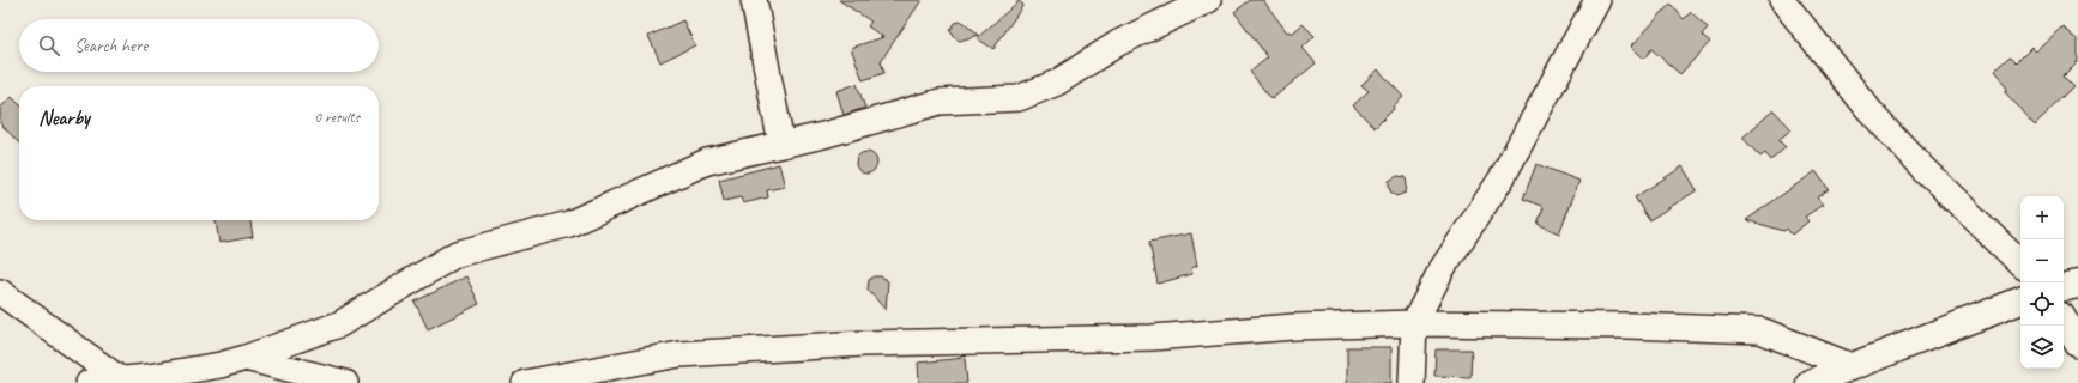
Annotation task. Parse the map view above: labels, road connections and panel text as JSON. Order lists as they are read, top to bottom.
{
  "page": {
    "search": "Search here",
    "heading": ["Nearby", "0 results"],
    "map_buttons": ["+", "−"]
  }
}
